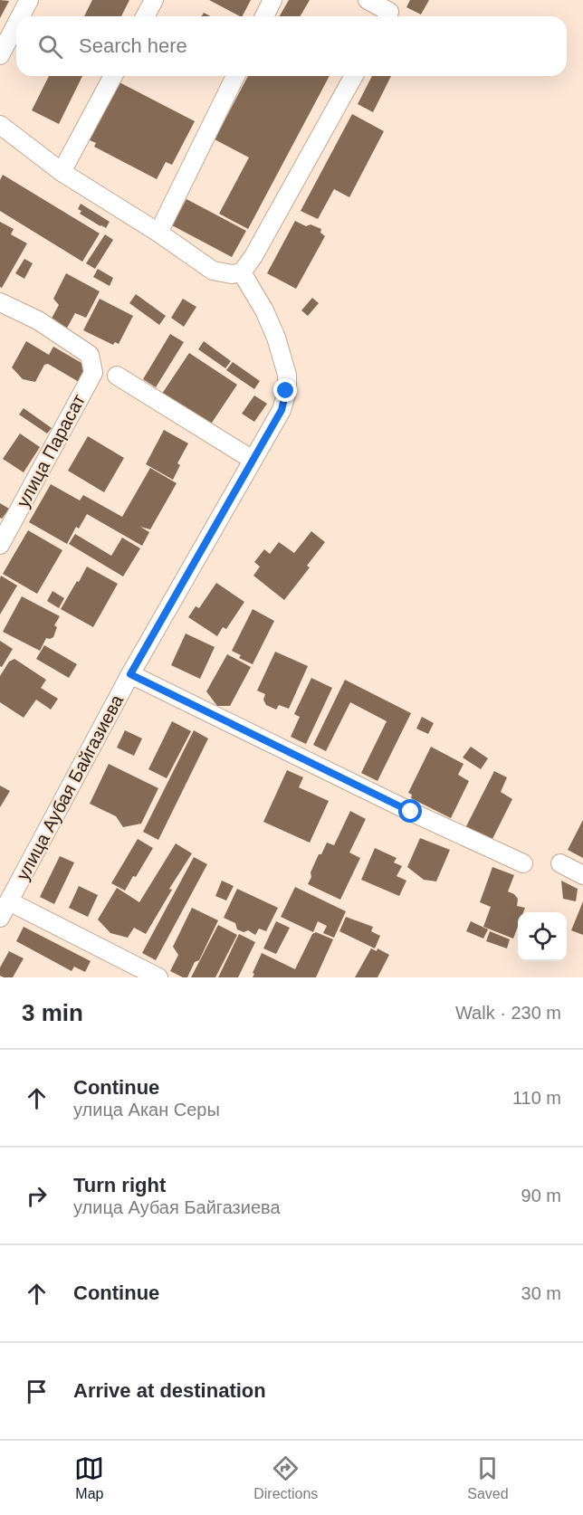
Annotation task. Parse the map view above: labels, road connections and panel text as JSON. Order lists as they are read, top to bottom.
{
  "streets": {
    "street": ["улица Парасат", "улица Аубая Байгазиева"]
  },
  "page": {
    "search": "Search here",
    "heading": ["3 min", "Walk · 230 m"],
    "list": [
      ["Continue", "улица Акан Серы", "110 m"],
      ["Turn right", "улица Аубая Байгазиева", "90 m"],
      ["Continue", "30 m"],
      "Arrive at destination"
    ],
    "nav": ["Map", "Directions", "Saved"]
  }
}
